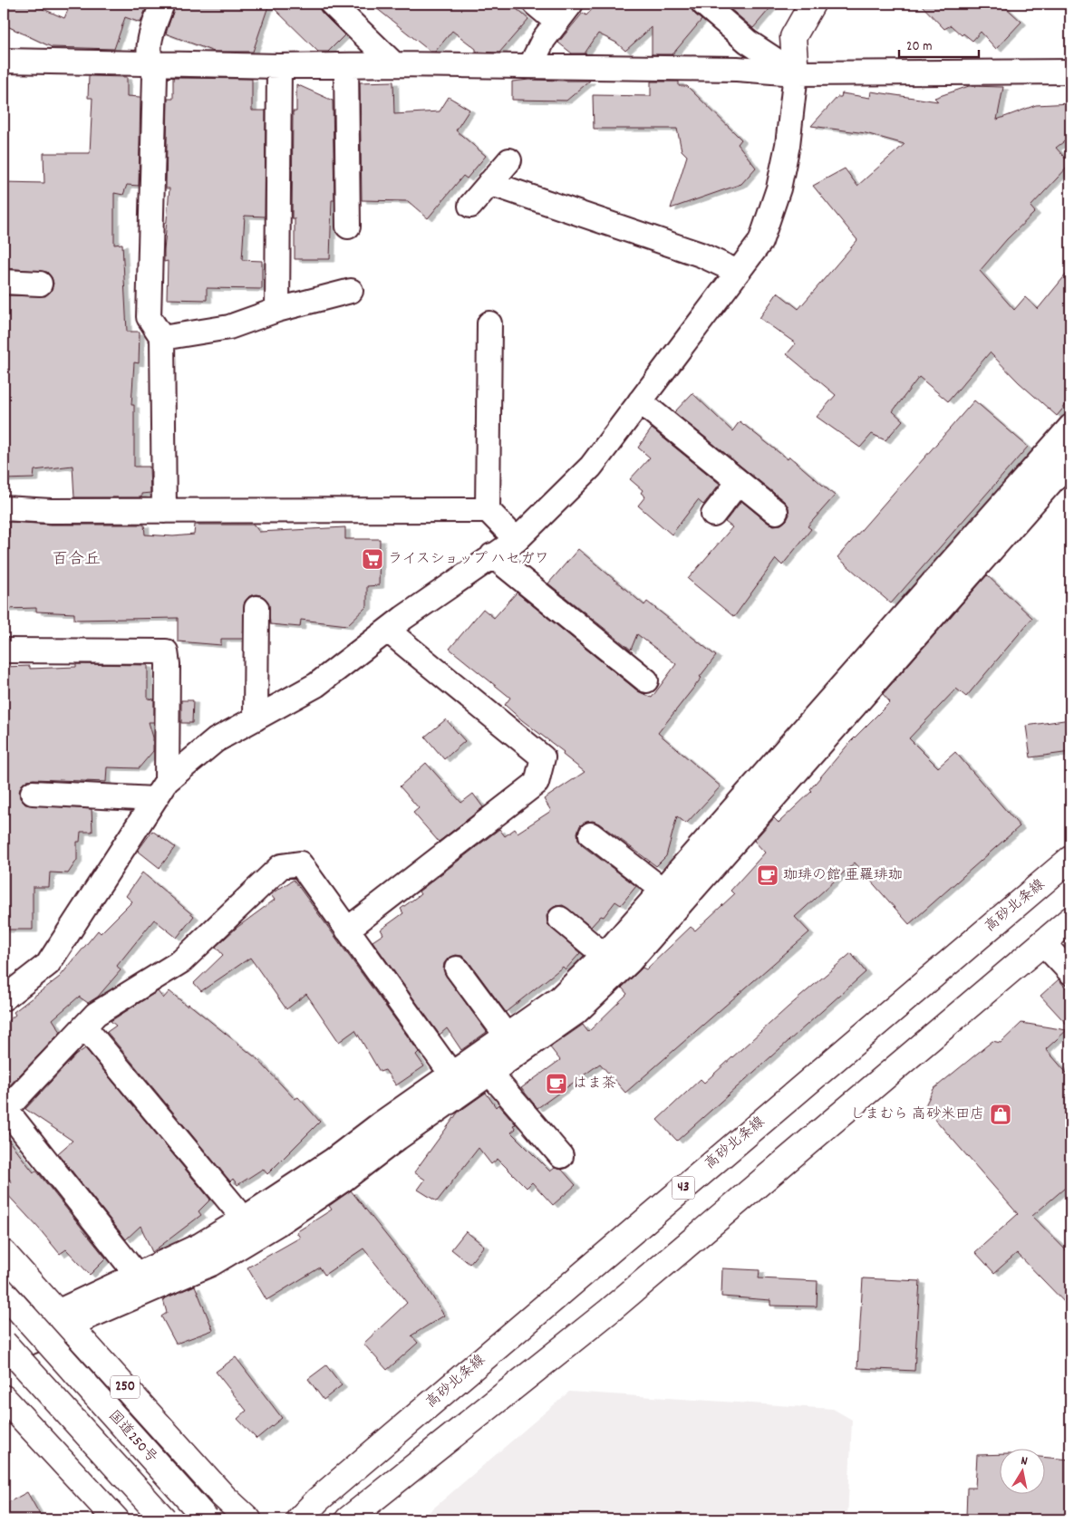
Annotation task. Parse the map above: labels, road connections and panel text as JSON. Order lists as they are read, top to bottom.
{
  "streets": {
    "main road": [
      "高砂北条線",
      "43",
      "250",
      "国道250号"
    ]
  },
  "districts": ["百合丘"],
  "places": {
    "supermarket": ["ライスショップ ハセガワ"],
    "cafe": ["珈琲の館 亜羅琲珈", "はま茶"],
    "shop": ["しまむら 高砂米田店"]
  },
  "scale_bar": "20 m",
  "north": "top"
}
